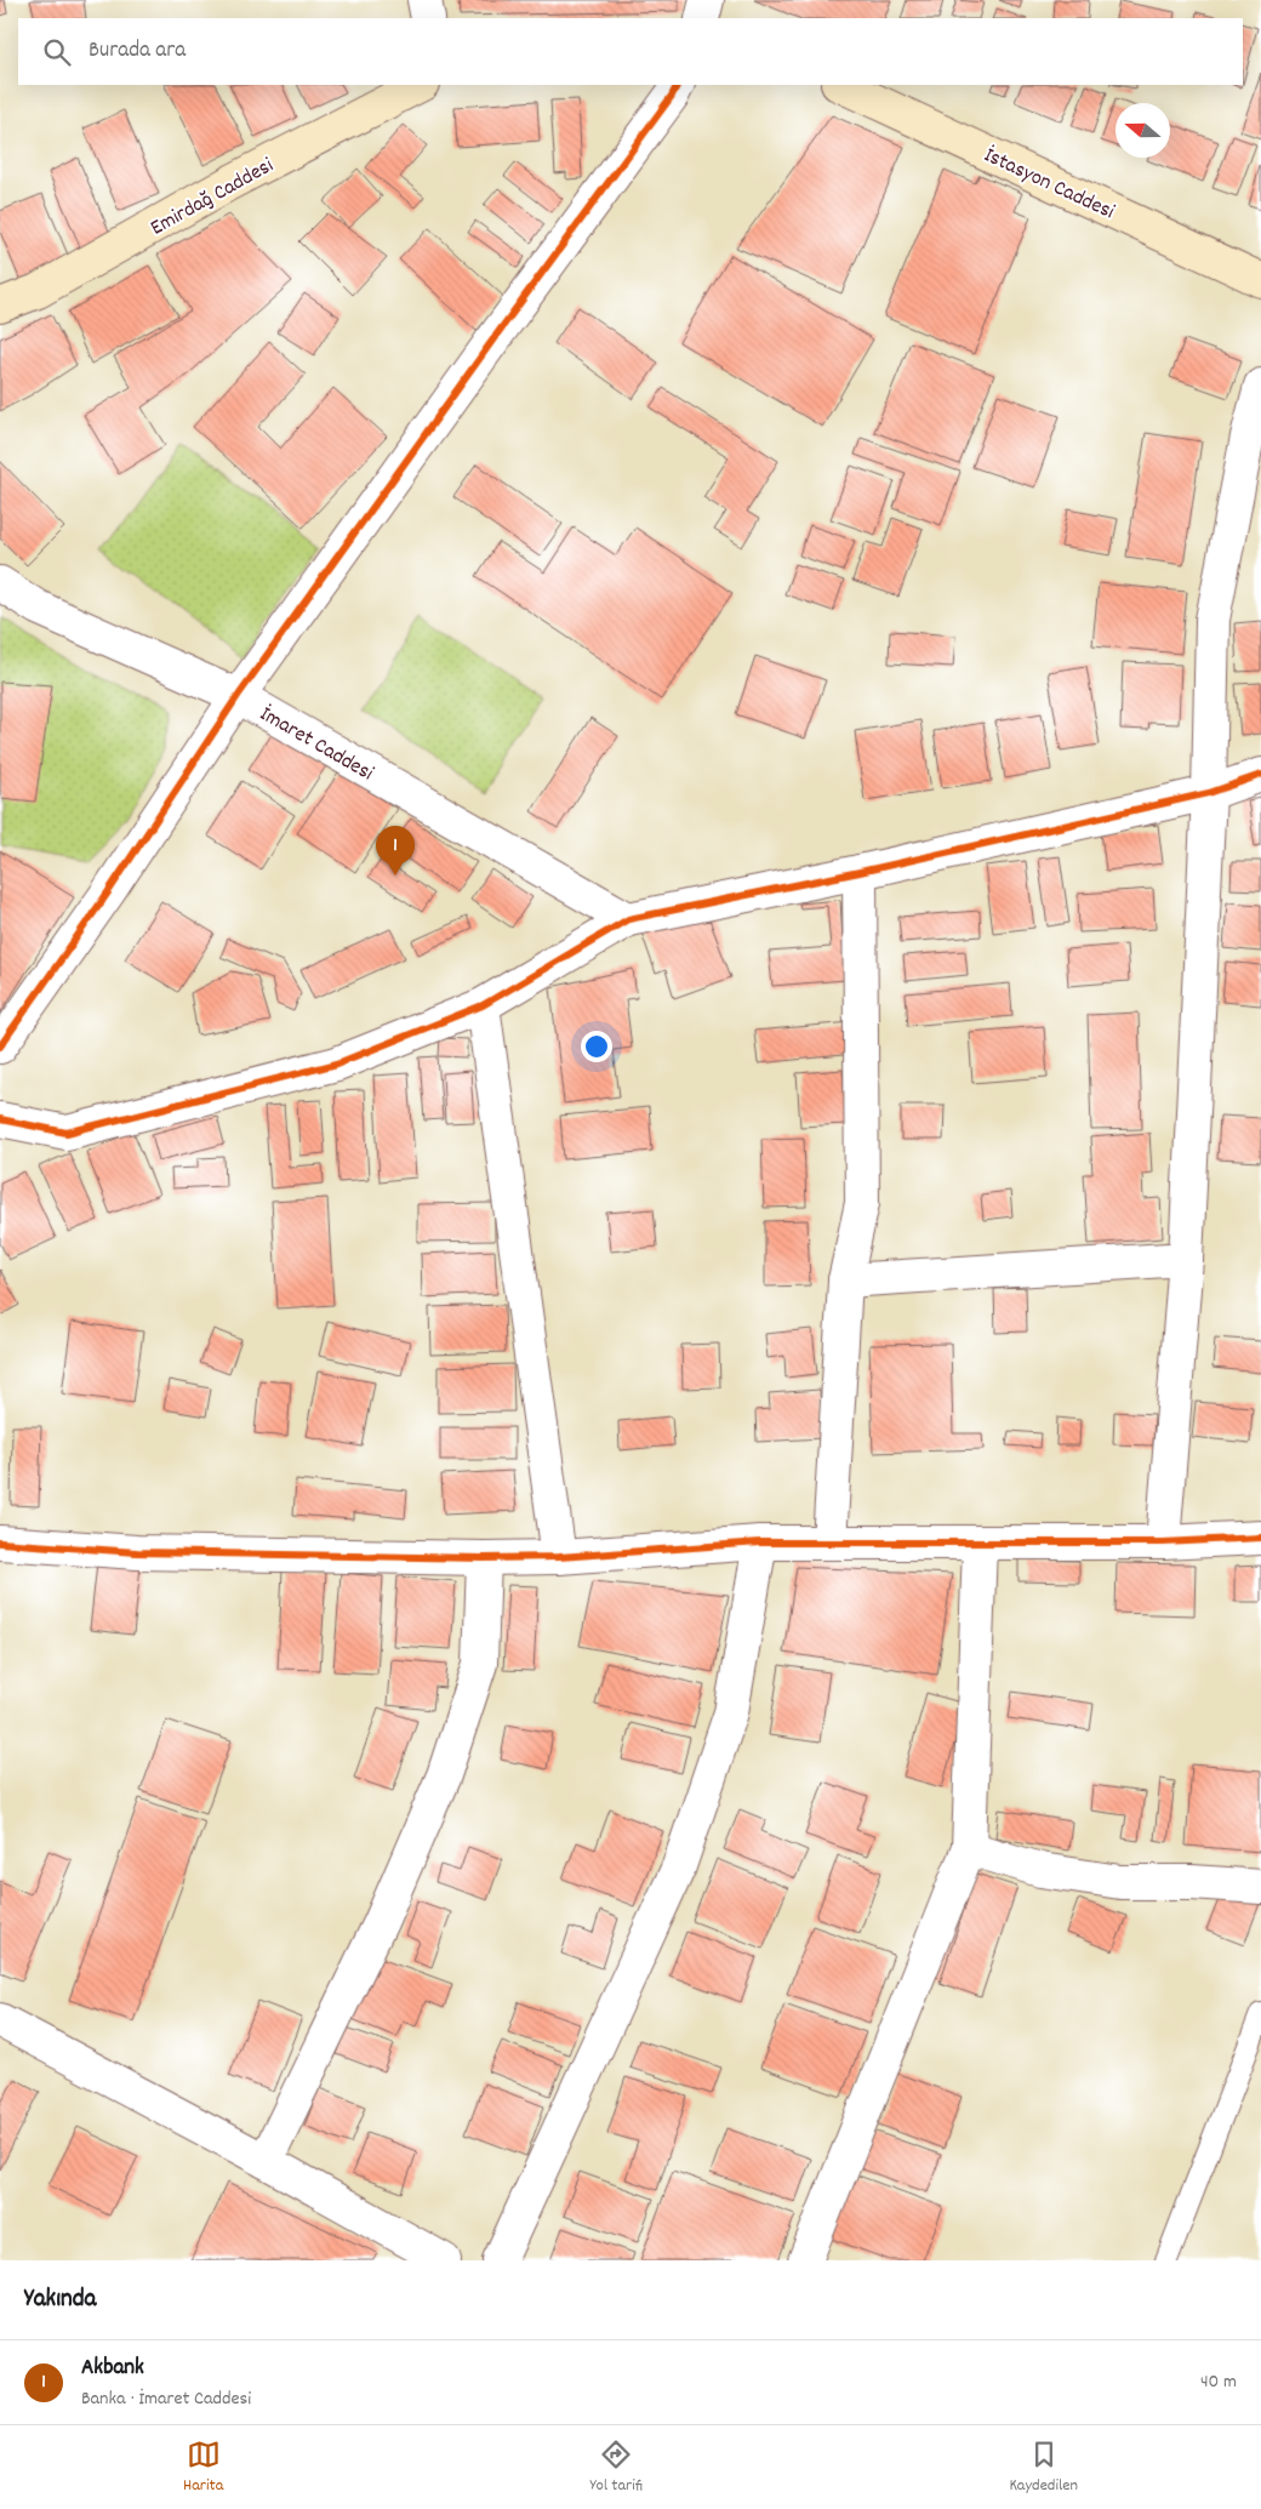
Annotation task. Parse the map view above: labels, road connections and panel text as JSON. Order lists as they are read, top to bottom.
{
  "streets": {
    "main road": ["İstasyon Caddesi", "Emirdağ Caddesi"],
    "street": ["İmaret Caddesi"]
  },
  "north": "left",
  "page": {
    "search": "Burada ara",
    "pins": "1",
    "heading": "Yakında",
    "list": [
      {
        "mark": "1",
        "name": "Akbank",
        "note": "Banka · İmaret Caddesi",
        "value": "40 m"
      }
    ],
    "nav": ["Harita", "Yol tarifi", "Kaydedilen"]
  }
}
